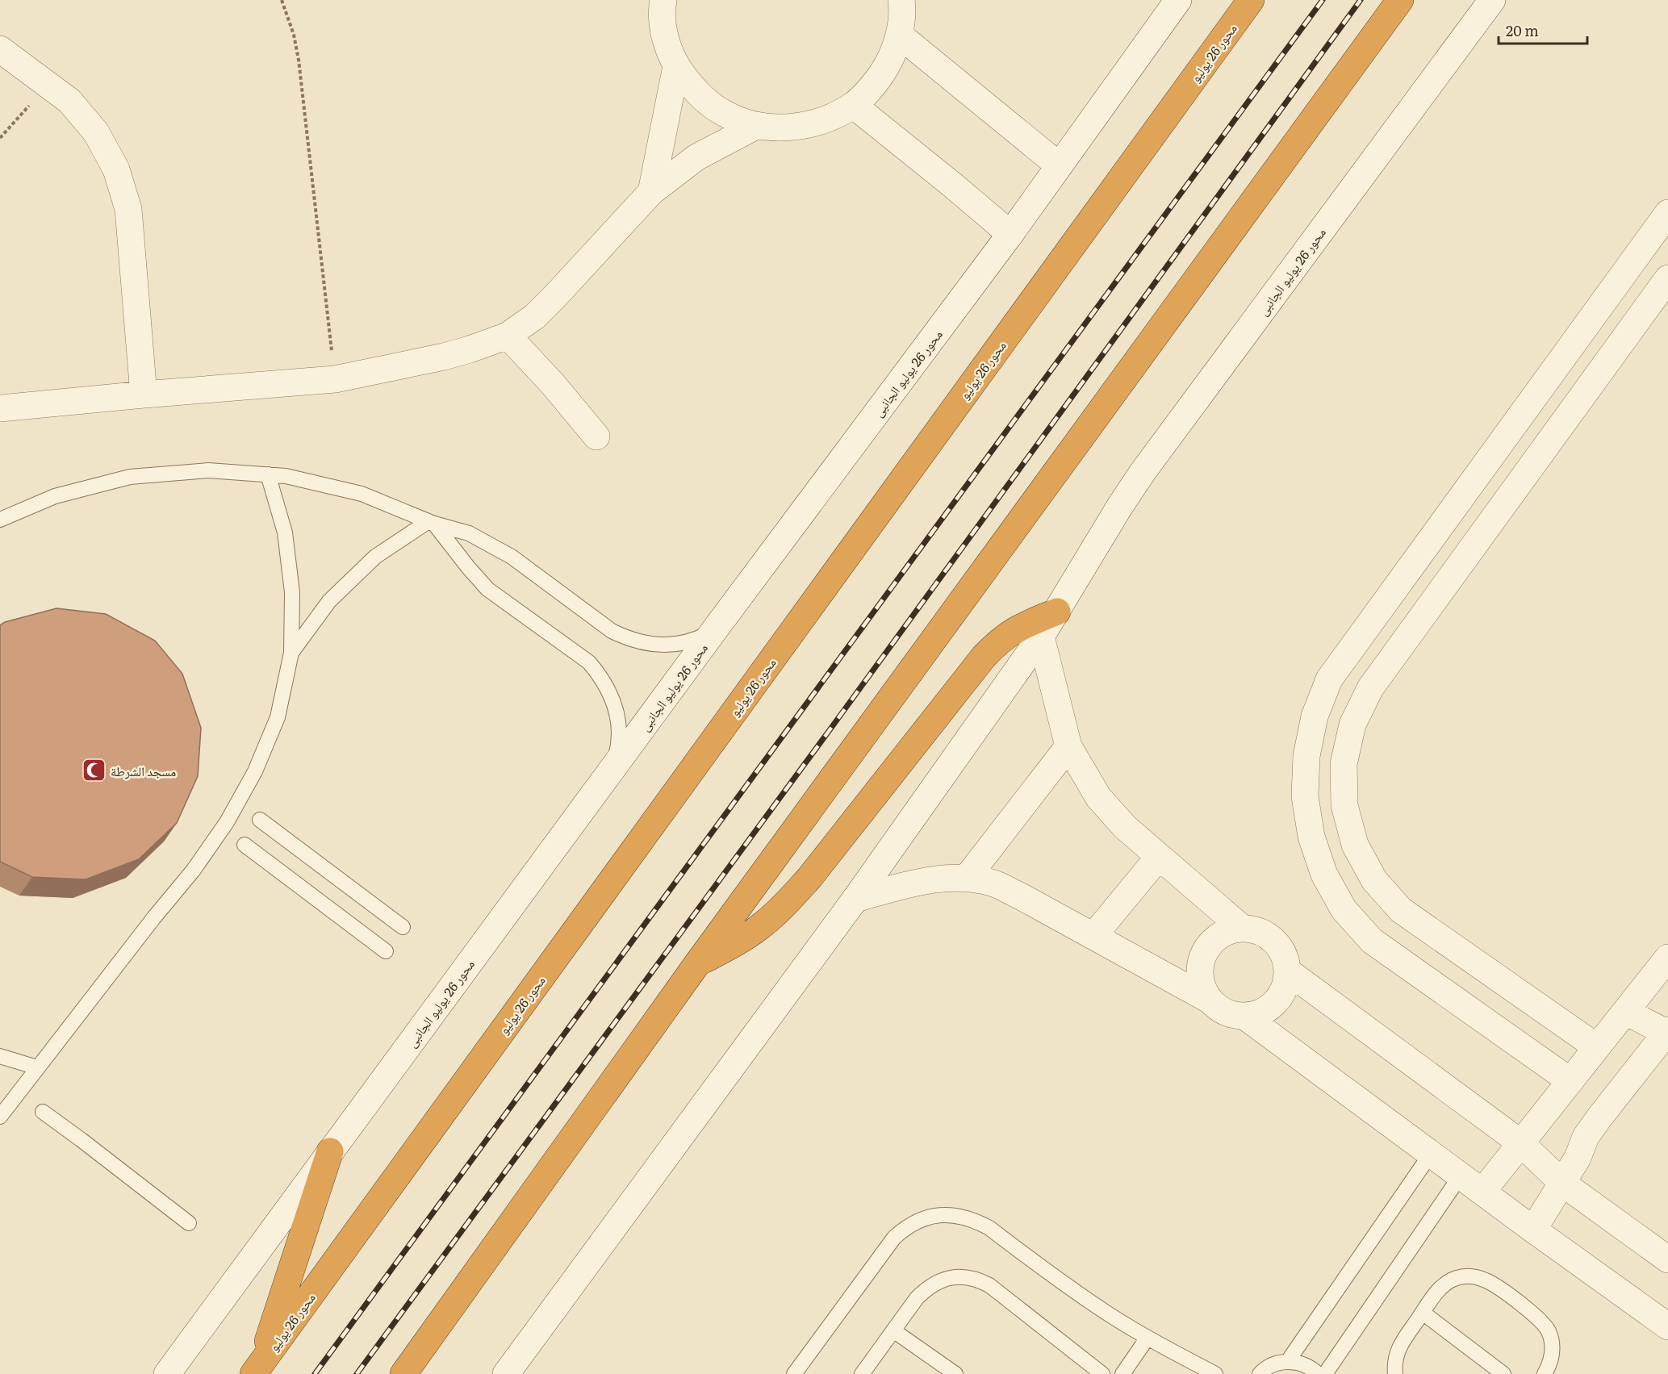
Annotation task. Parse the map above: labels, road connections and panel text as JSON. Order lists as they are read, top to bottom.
{
  "streets": {
    "highway": ["محور 26 يوليو"],
    "street": ["محور 26 يوليو الجانبى"]
  },
  "places": {
    "mosque": ["مسجد الشرطة"]
  },
  "scale_bar": "20 m"
}
